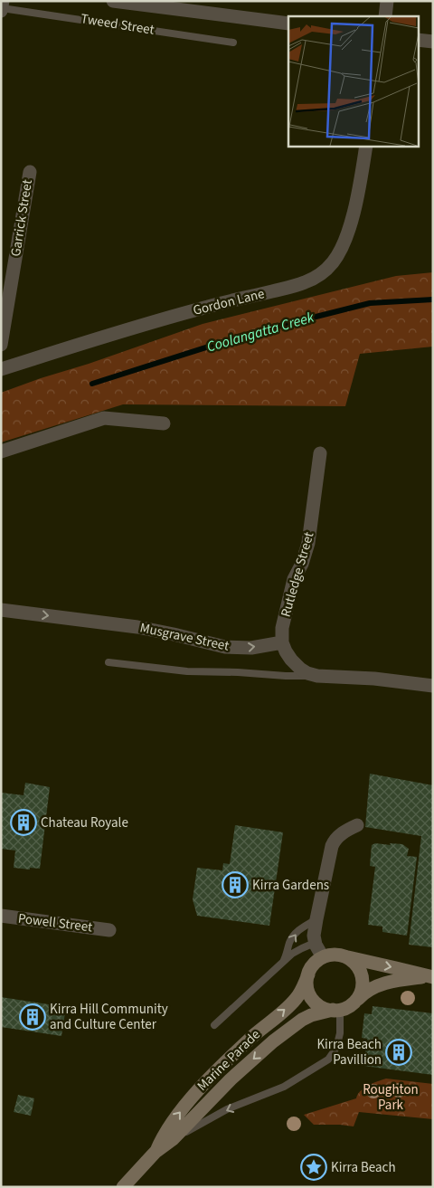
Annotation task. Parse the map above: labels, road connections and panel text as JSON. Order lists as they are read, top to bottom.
{
  "streets": {
    "main road": ["Marine Parade"],
    "street": [
      "Tweed Street",
      "Garrick Street",
      "Gordon Lane",
      "Rutledge Street",
      "Musgrave Street",
      "Powell Street"
    ]
  },
  "crossings": [
    ["Rutledge Street", "Musgrave Street"]
  ],
  "one_way": ["Musgrave Street"],
  "water": ["Coolangatta Creek"],
  "parks": ["Roughton Park"],
  "places": {
    "building": [
      "Chateau Royale",
      "Kirra Gardens",
      "Kirra Hill Community and Culture Center",
      "Kirra Beach Pavillion"
    ],
    "place": ["Kirra Beach"]
  }
}
